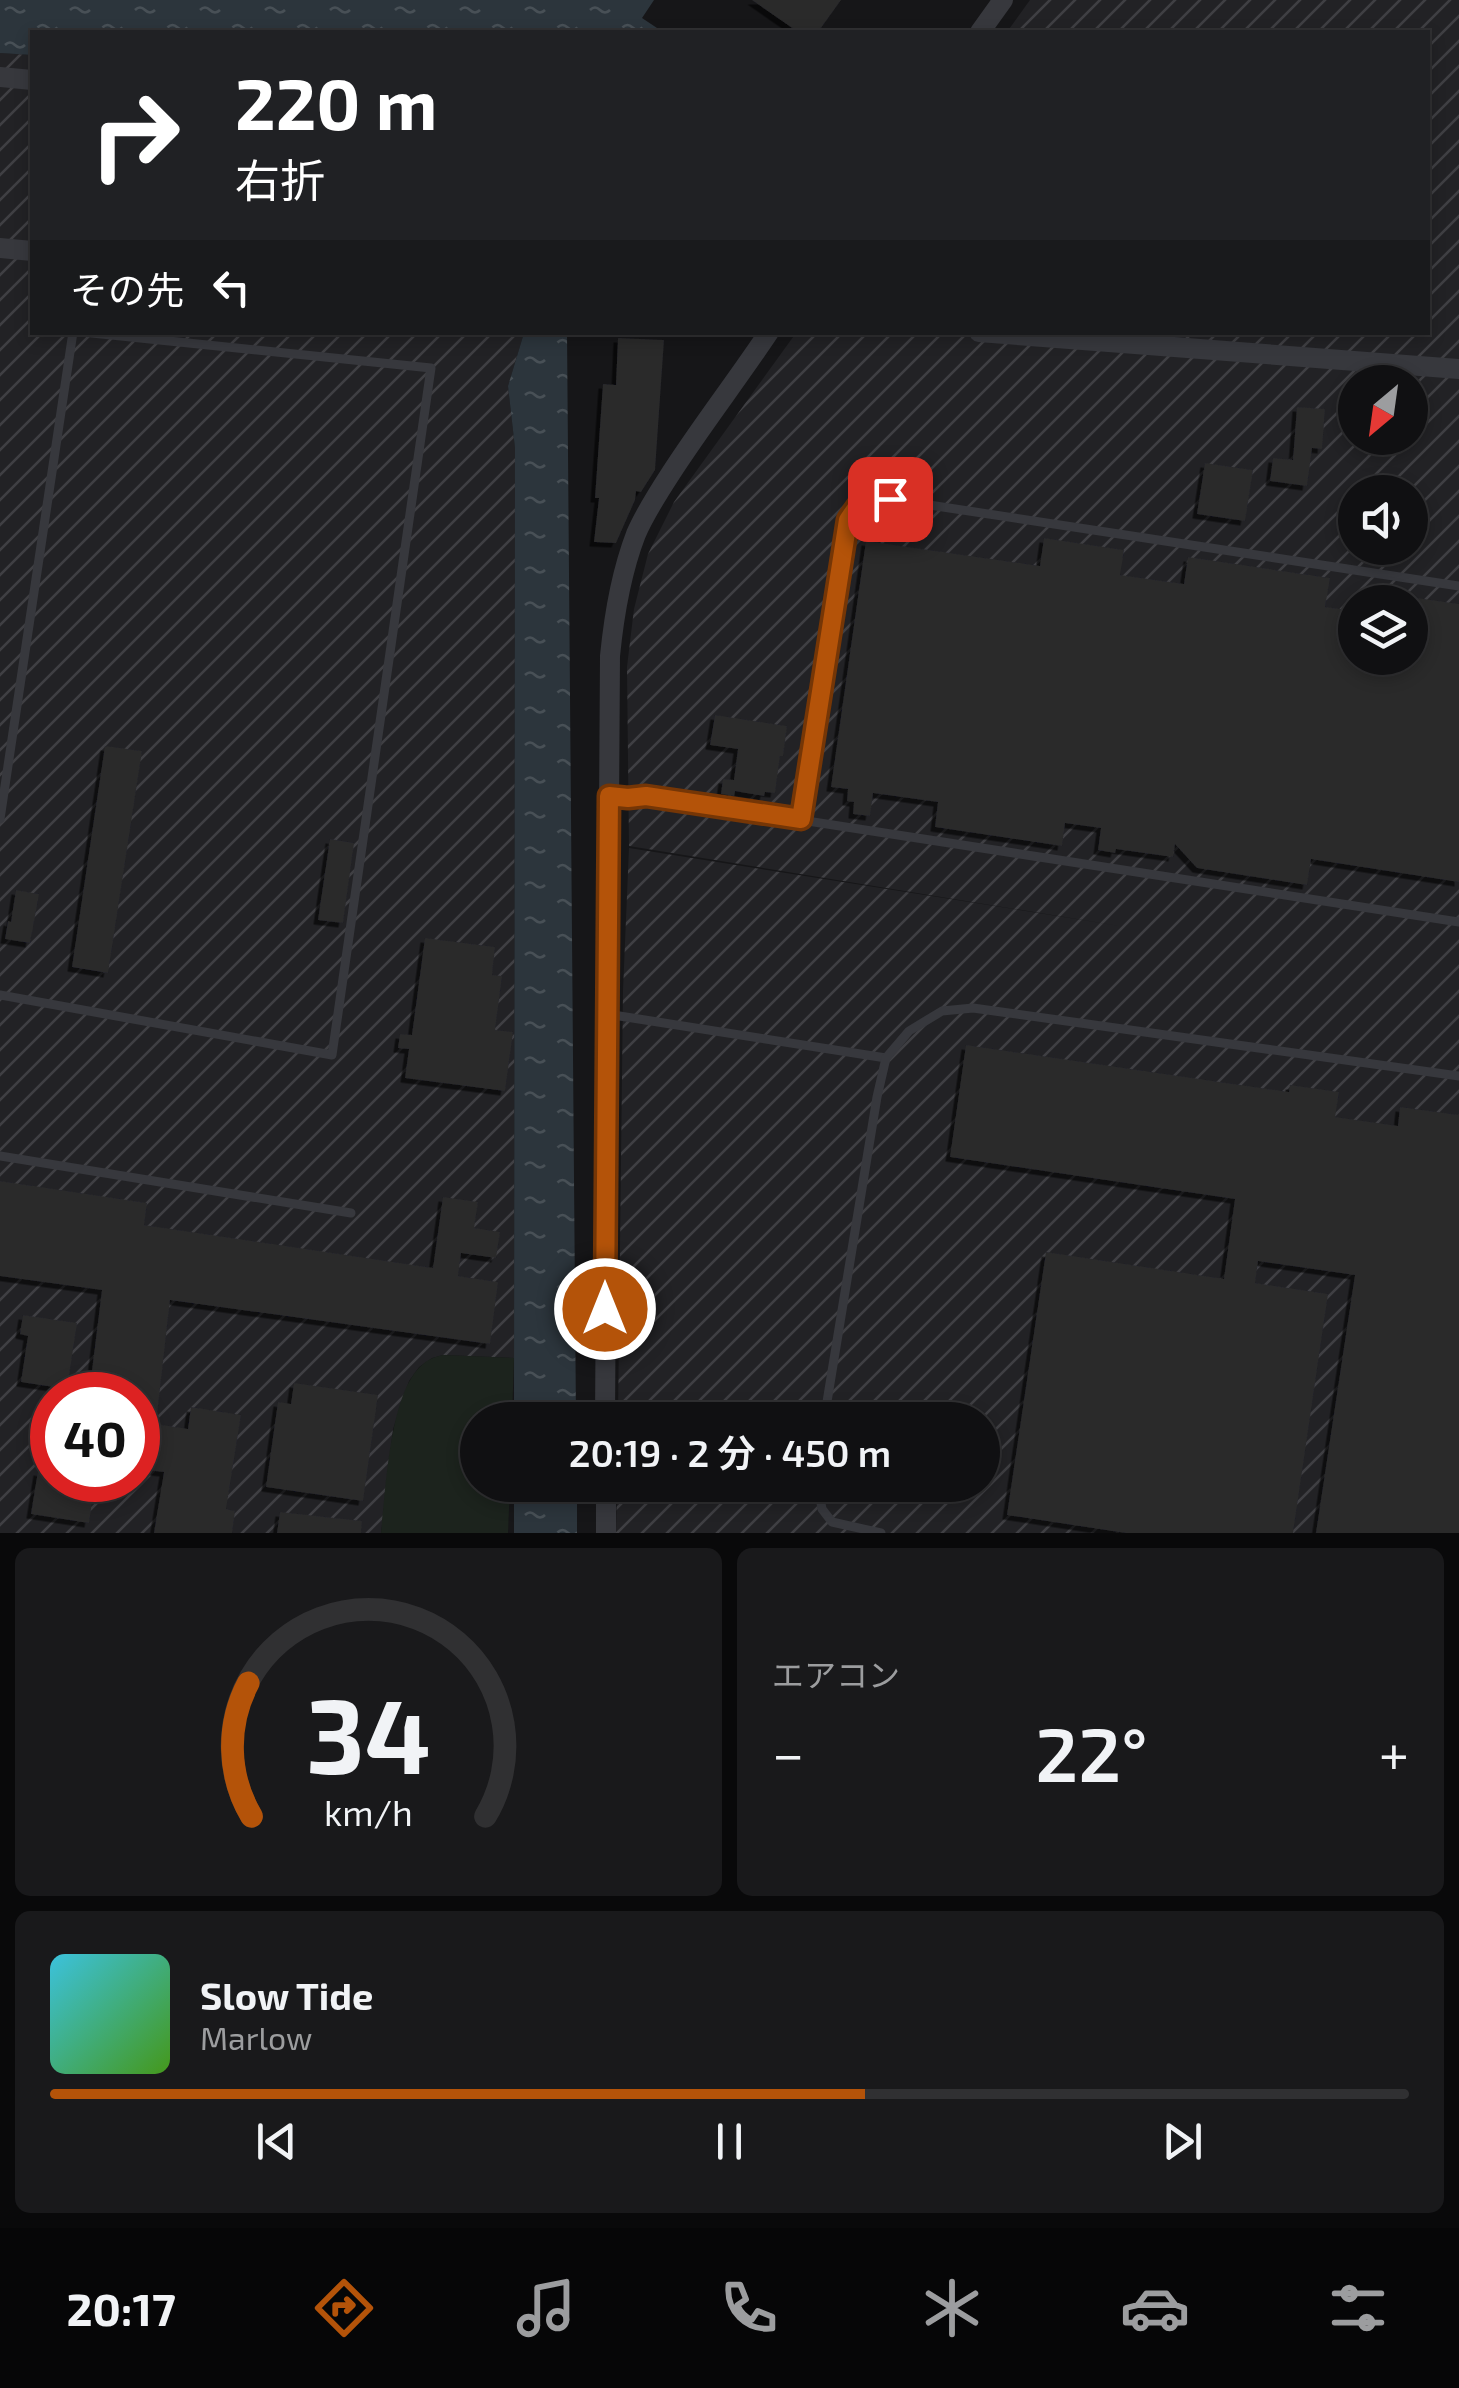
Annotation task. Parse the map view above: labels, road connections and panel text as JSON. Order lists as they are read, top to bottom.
{
  "north": "bottom left",
  "page": {
    "turn": ["220 m", "右折"],
    "then": "その先",
    "limit": "40",
    "trip": "20:19 · 2 分 · 450 m",
    "tile": "エアコン",
    "heat": ["−", "22°", "+"],
    "song": ["Slow Tide", "Marlow"],
    "tabs": "20:17",
    "gauge": ["34", "km/h"]
  }
}
